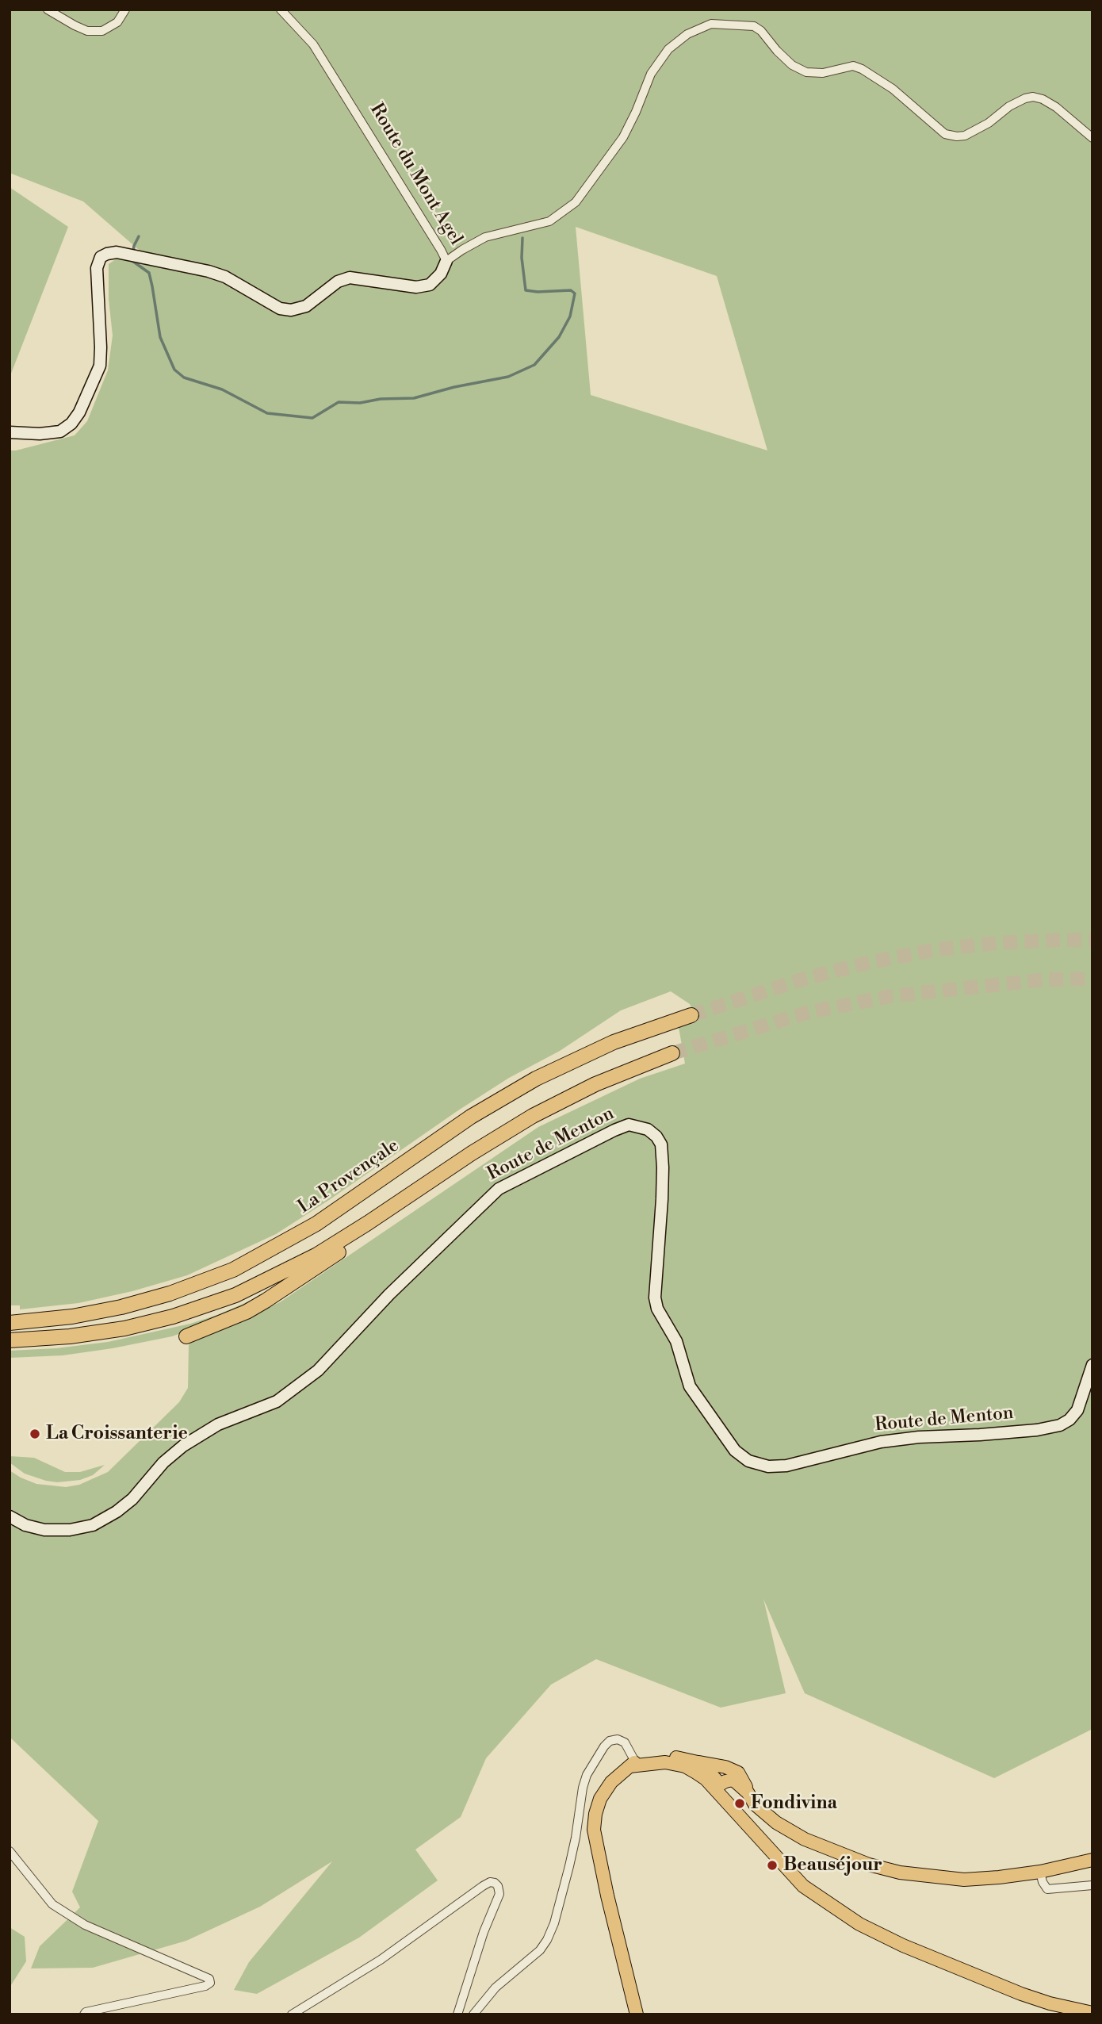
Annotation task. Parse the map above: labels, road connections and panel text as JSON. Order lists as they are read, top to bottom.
{
  "streets": {
    "highway": ["La Provençale"],
    "main road": ["Route du Mont Agel", "Route de Menton"]
  },
  "places": ["La Croissanterie", "Fondivina", "Beauséjour"]
}
